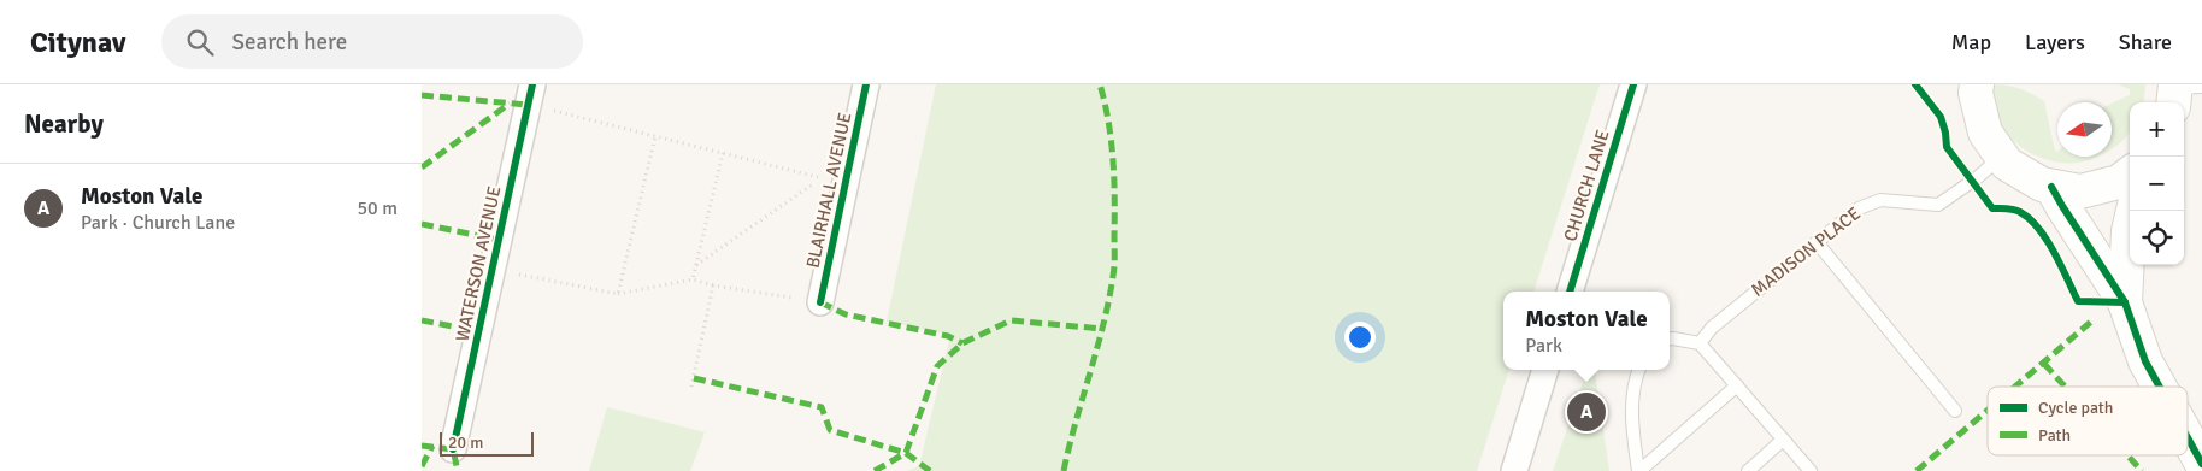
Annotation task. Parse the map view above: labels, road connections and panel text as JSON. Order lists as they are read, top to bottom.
{
  "streets": {
    "street": ["CHURCH LANE", "BLAIRHALL AVENUE", "WATERSON AVENUE"],
    "lane": ["MADISON PLACE"]
  },
  "legend": ["Cycle path", "Path"],
  "scale_bar": "20 m",
  "north": "left",
  "page": {
    "header": "Citynav",
    "search": "Search here",
    "nav": ["Map", "Layers", "Share"],
    "heading": "Nearby",
    "map_buttons": ["+", "−"],
    "list": [
      {
        "mark": "A",
        "name": "Moston Vale",
        "note": "Park · Church Lane",
        "value": "50 m"
      }
    ],
    "popup": ["Moston Vale", "Park"],
    "pins": "A",
    "scale": "20 m"
  }
}
